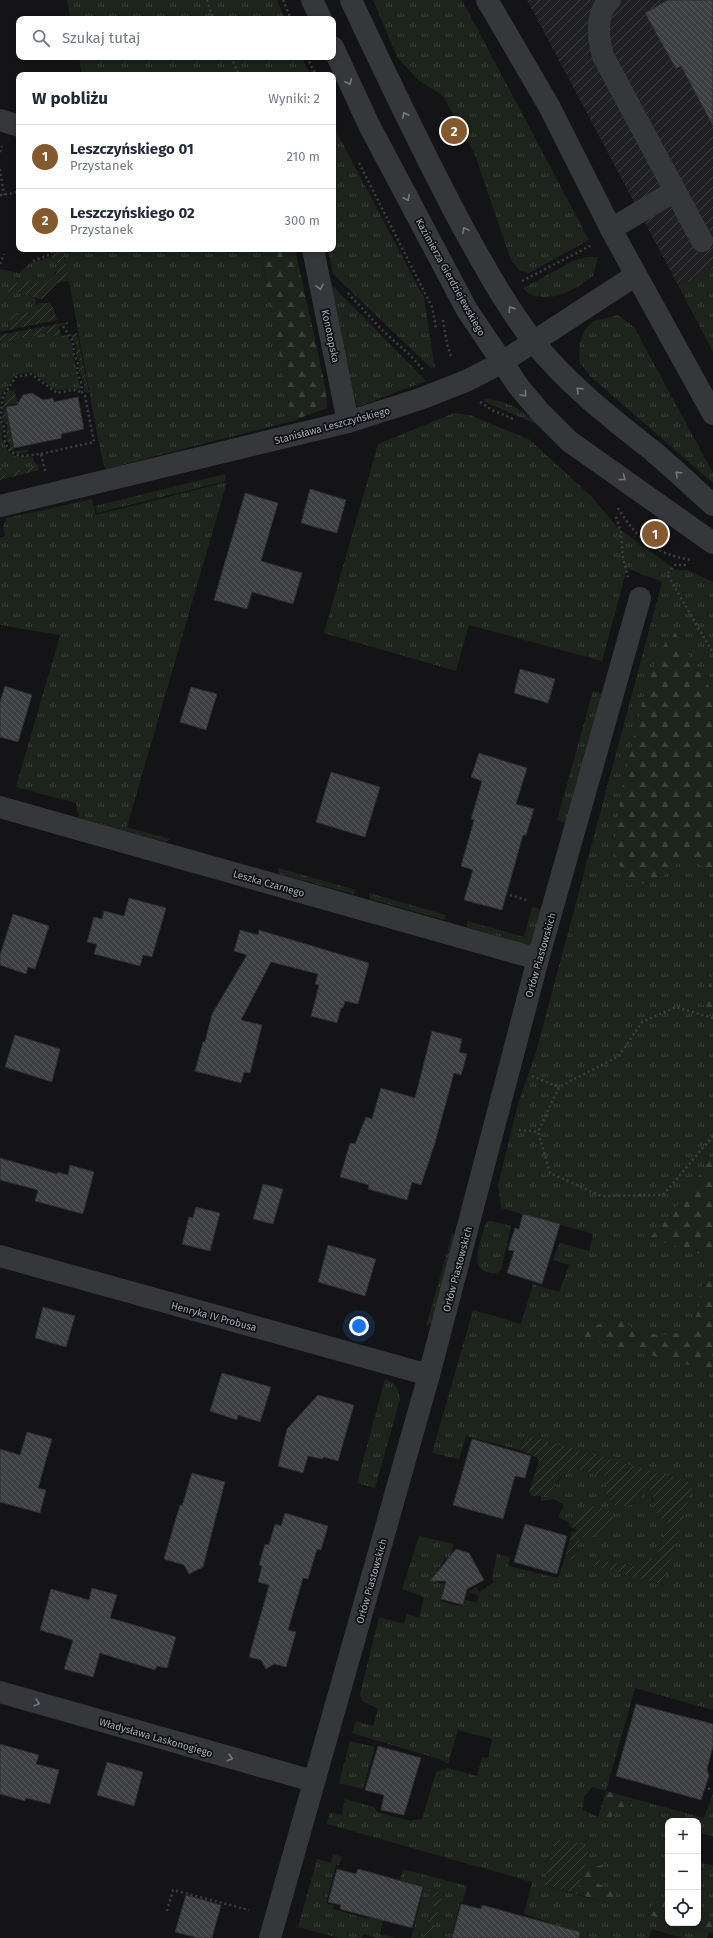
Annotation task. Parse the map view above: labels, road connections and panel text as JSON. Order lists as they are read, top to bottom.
{
  "streets": {
    "street": [
      "Kazimierza Gierdziejewskiego",
      "Konotopska",
      "Stanisława Leszczyńskiego",
      "Leszka Czarnego",
      "Orłów Piastowskich",
      "Henryka IV Probusa",
      "Władysława Laskonogiego"
    ]
  },
  "crossings": [
    ["Kazimierza Gierdziejewskiego", "Stanisława Leszczyńskiego"],
    ["Konotopska", "Stanisława Leszczyńskiego"],
    ["Leszka Czarnego", "Orłów Piastowskich"],
    ["Orłów Piastowskich", "Henryka IV Probusa"],
    ["Orłów Piastowskich", "Władysława Laskonogiego"]
  ],
  "one_way": ["Władysława Laskonogiego"],
  "page": {
    "search": "Szukaj tutaj",
    "heading": ["W pobliżu", "Wyniki: 2"],
    "pins": ["2", "1"],
    "list": [
      {
        "mark": "1",
        "name": "Leszczyńskiego 01",
        "note": "Przystanek",
        "value": "210 m"
      },
      {
        "mark": "2",
        "name": "Leszczyńskiego 02",
        "note": "Przystanek",
        "value": "300 m"
      }
    ],
    "map_buttons": ["+", "−"]
  }
}
